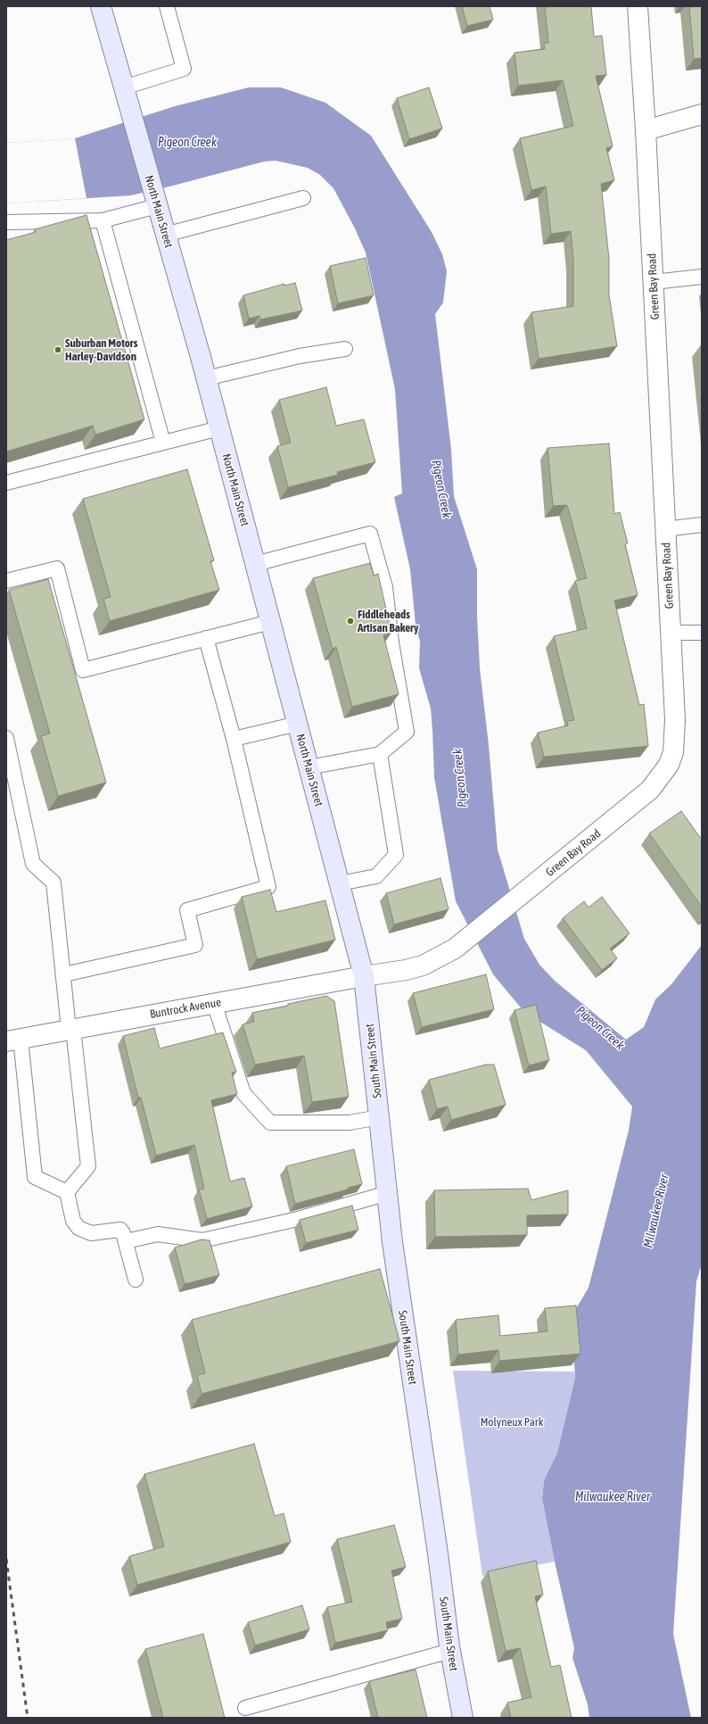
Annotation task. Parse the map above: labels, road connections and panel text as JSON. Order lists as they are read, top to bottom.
{
  "streets": {
    "main road": ["North Main Street", "South Main Street"],
    "street": ["Green Bay Road", "Buntrock Avenue"]
  },
  "crossings": [
    ["North Main Street", "Green Bay Road"],
    ["North Main Street", "Buntrock Avenue"],
    ["North Main Street", "South Main Street"],
    ["Green Bay Road", "Buntrock Avenue"],
    ["Green Bay Road", "South Main Street"],
    ["Buntrock Avenue", "South Main Street"]
  ],
  "water": ["Pigeon Creek", "Milwaukee River"],
  "parks": ["Molyneux Park"],
  "places": ["Suburban Motors Harley-Davidson", "Fiddleheads Artisan Bakery"]
}
